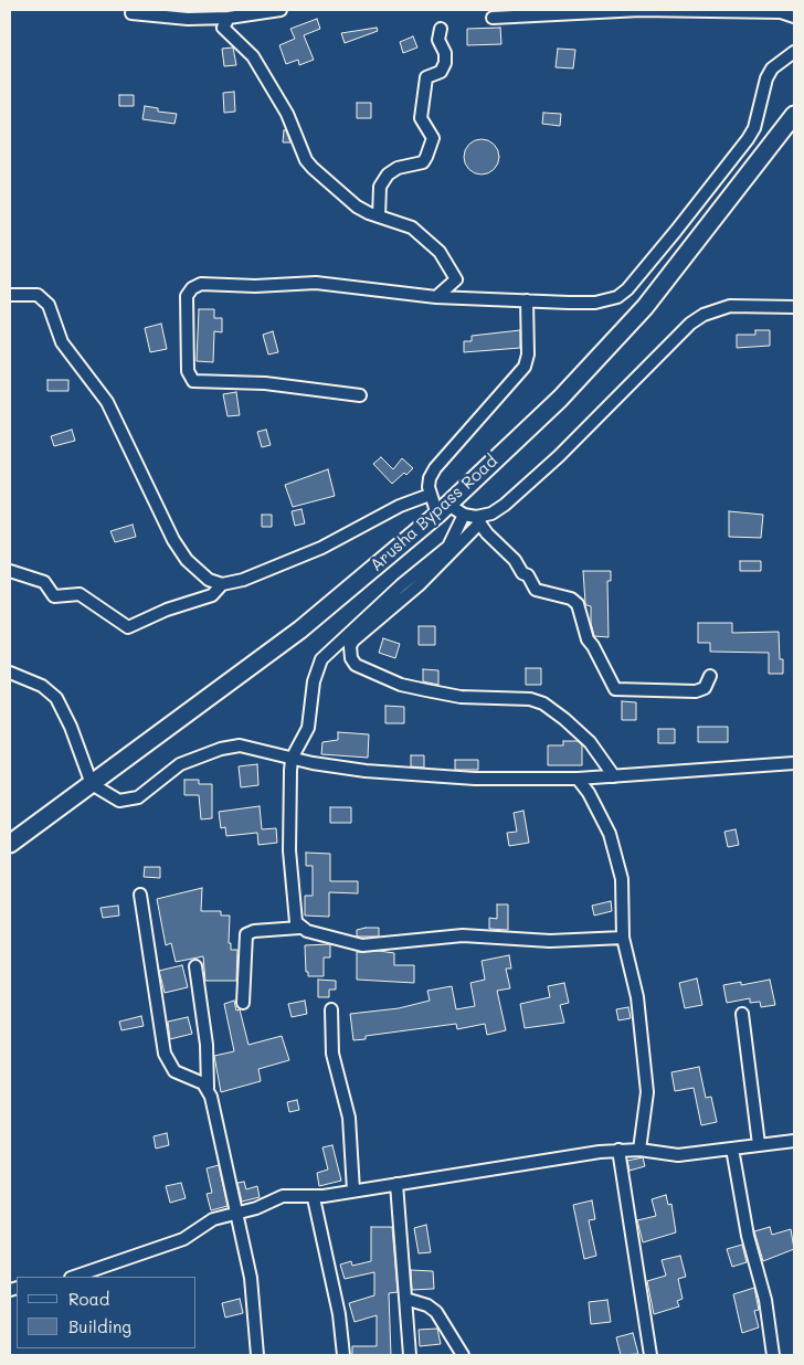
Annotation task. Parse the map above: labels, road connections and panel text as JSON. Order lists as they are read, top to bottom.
{
  "streets": {
    "main road": ["Arusha Bypass Road"]
  },
  "legend": ["Road", "Building"]
}
